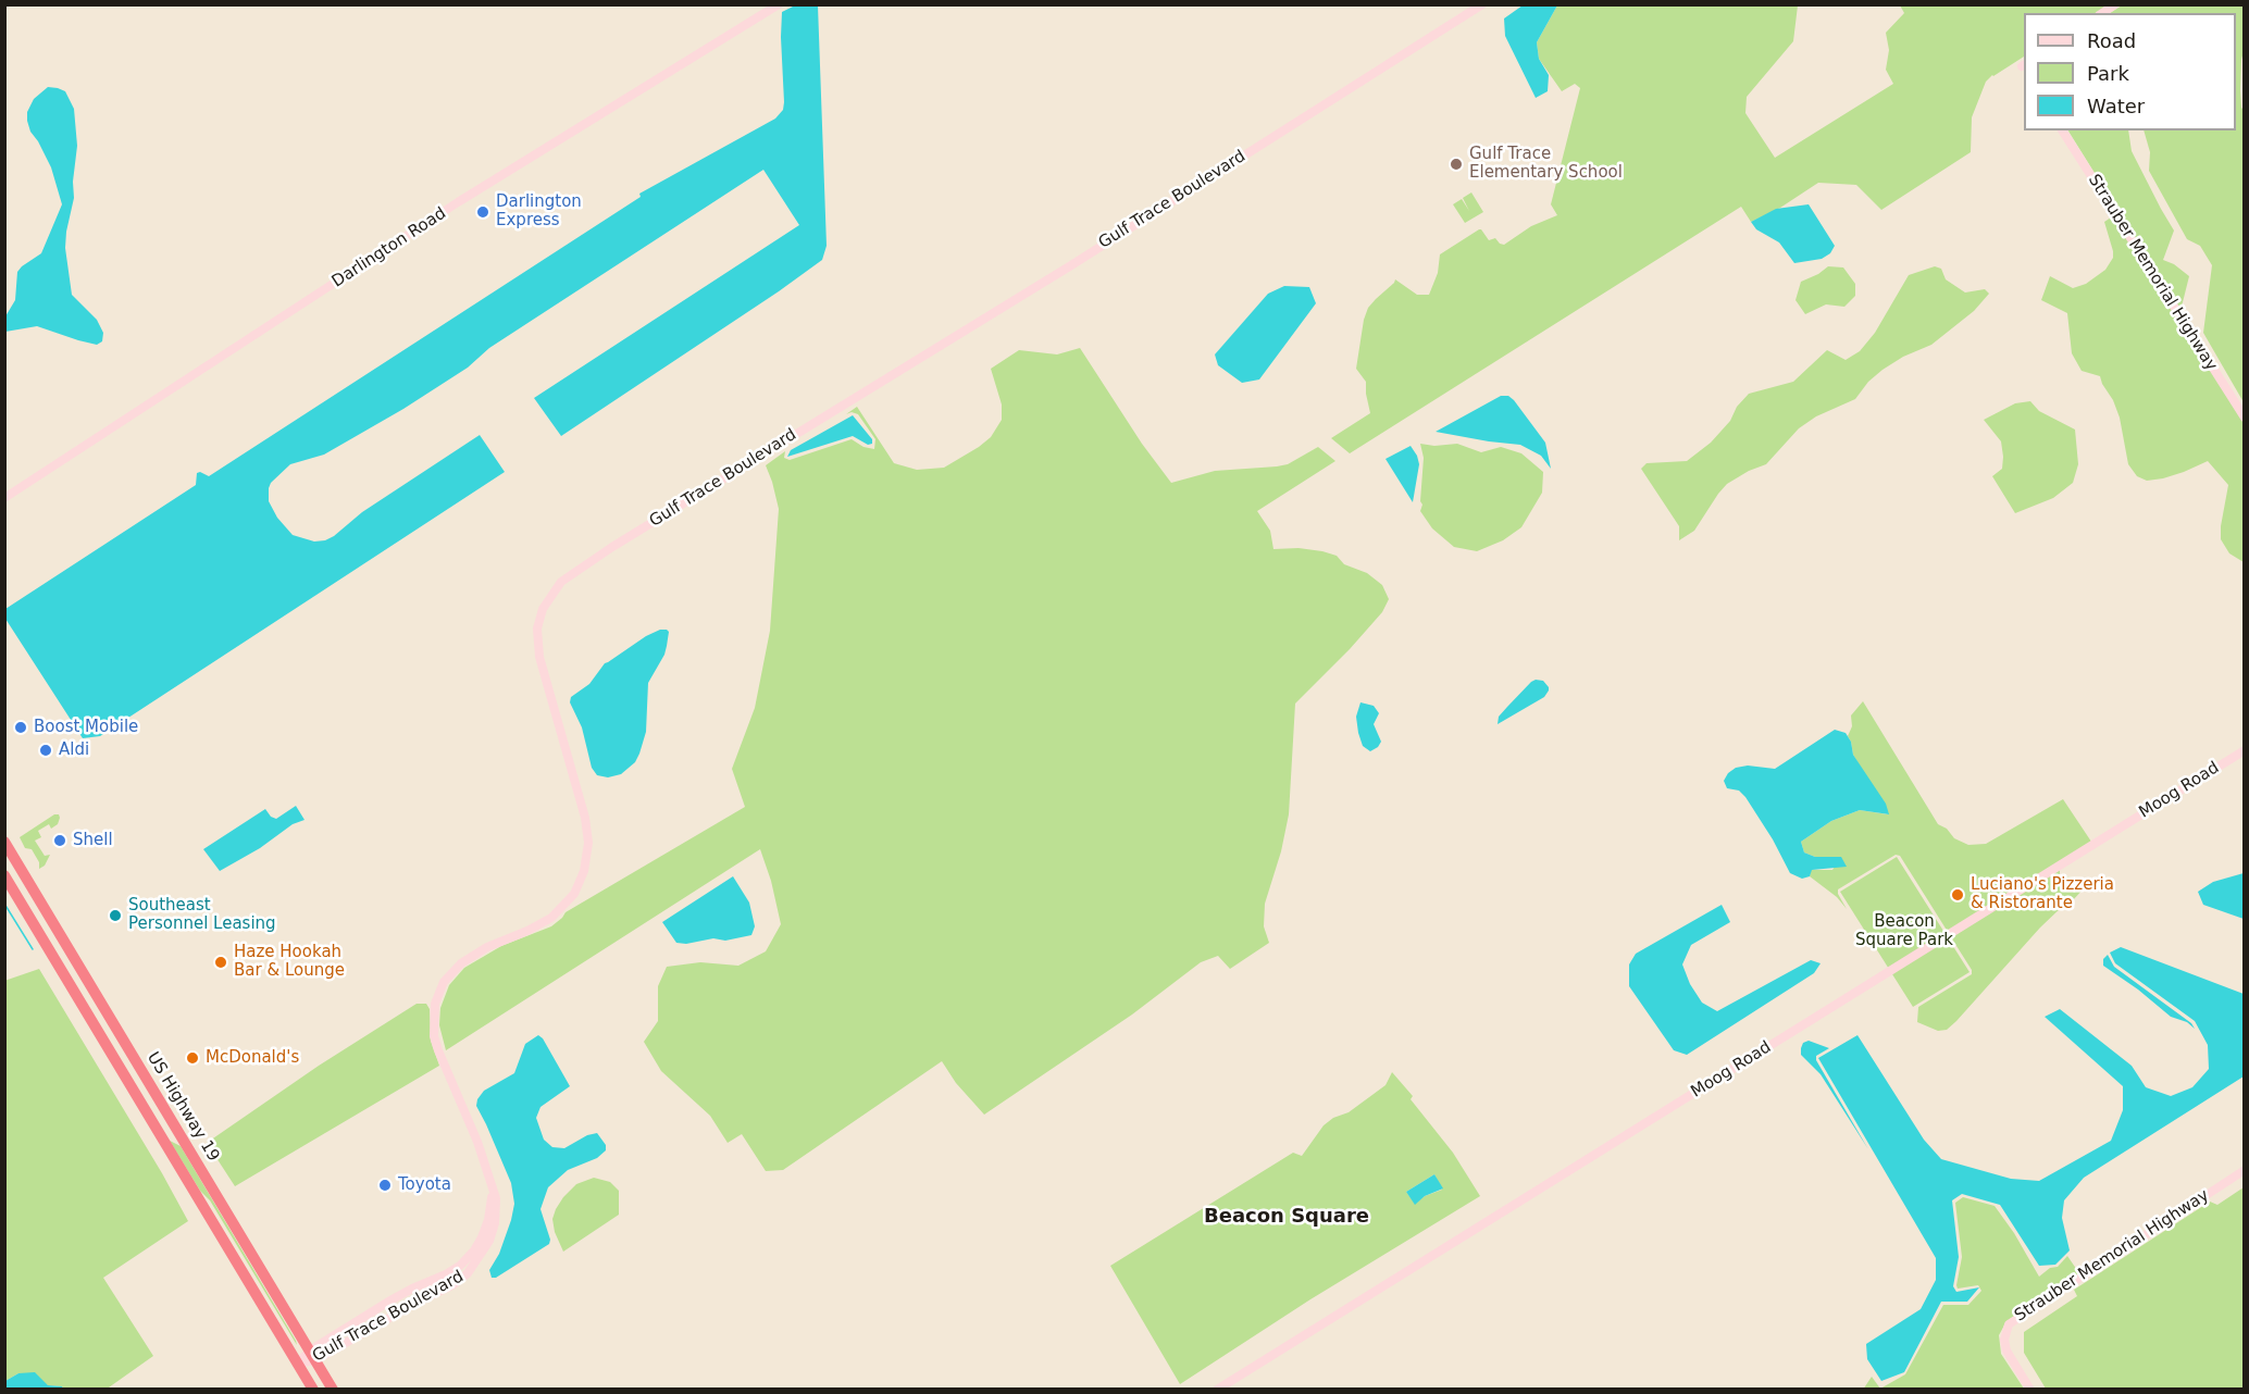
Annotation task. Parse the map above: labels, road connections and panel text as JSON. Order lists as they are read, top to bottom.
{
  "streets": {
    "highway": ["US Highway 19"],
    "street": [
      "Gulf Trace Boulevard",
      "Darlington Road",
      "Strauber Memorial Highway",
      "Moog Road"
    ]
  },
  "crossings": [
    ["Gulf Trace Boulevard", "US Highway 19"]
  ],
  "districts": ["Beacon Square"],
  "parks": ["Beacon Square Park"],
  "places": [
    "Gulf Trace Elementary School",
    "Darlington Express",
    "Boost Mobile",
    "Aldi",
    "Shell",
    "Luciano's Pizzeria & Ristorante",
    "Southeast Personnel Leasing",
    "Haze Hookah Bar & Lounge",
    "McDonald's",
    "Toyota"
  ],
  "legend": ["Road", "Park", "Water"]
}
